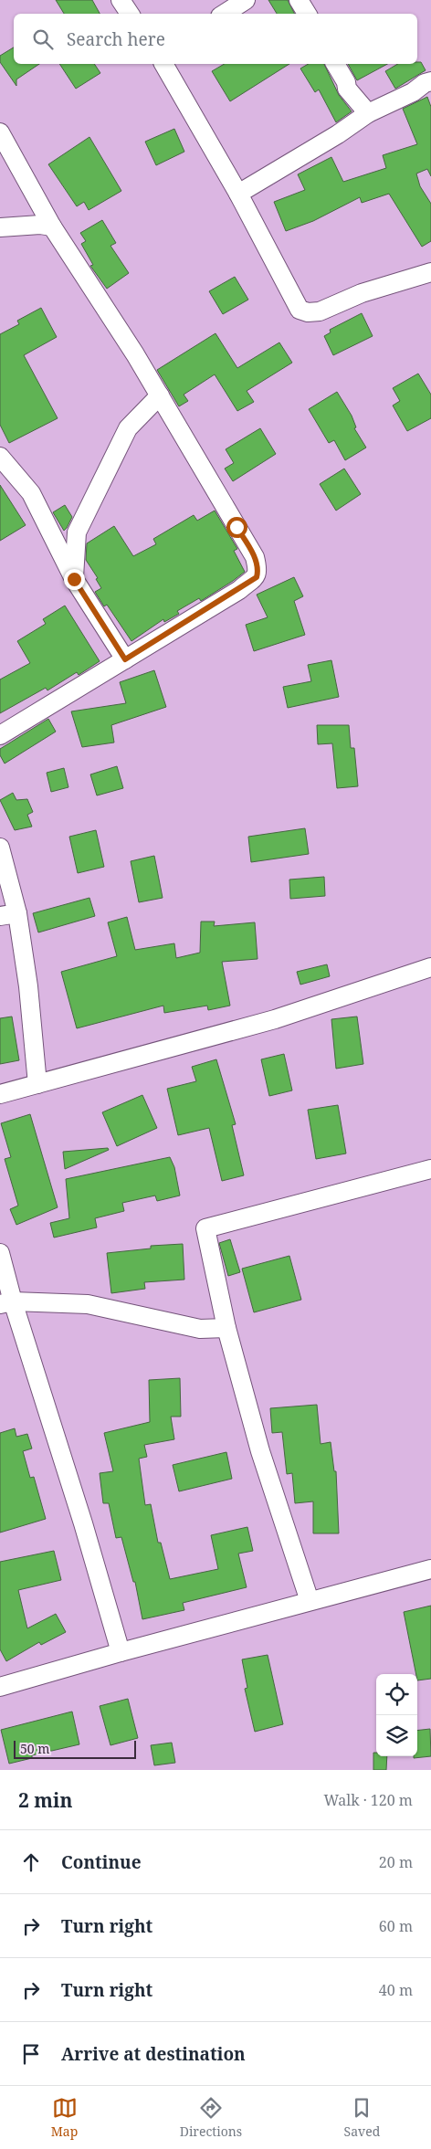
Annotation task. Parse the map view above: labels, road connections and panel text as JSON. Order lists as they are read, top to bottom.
{
  "scale_bar": "50 m",
  "page": {
    "search": "Search here",
    "scale": "50 m",
    "heading": ["2 min", "Walk · 120 m"],
    "list": [
      ["Continue", "20 m"],
      ["Turn right", "60 m"],
      ["Turn right", "40 m"],
      "Arrive at destination"
    ],
    "nav": ["Map", "Directions", "Saved"]
  }
}
